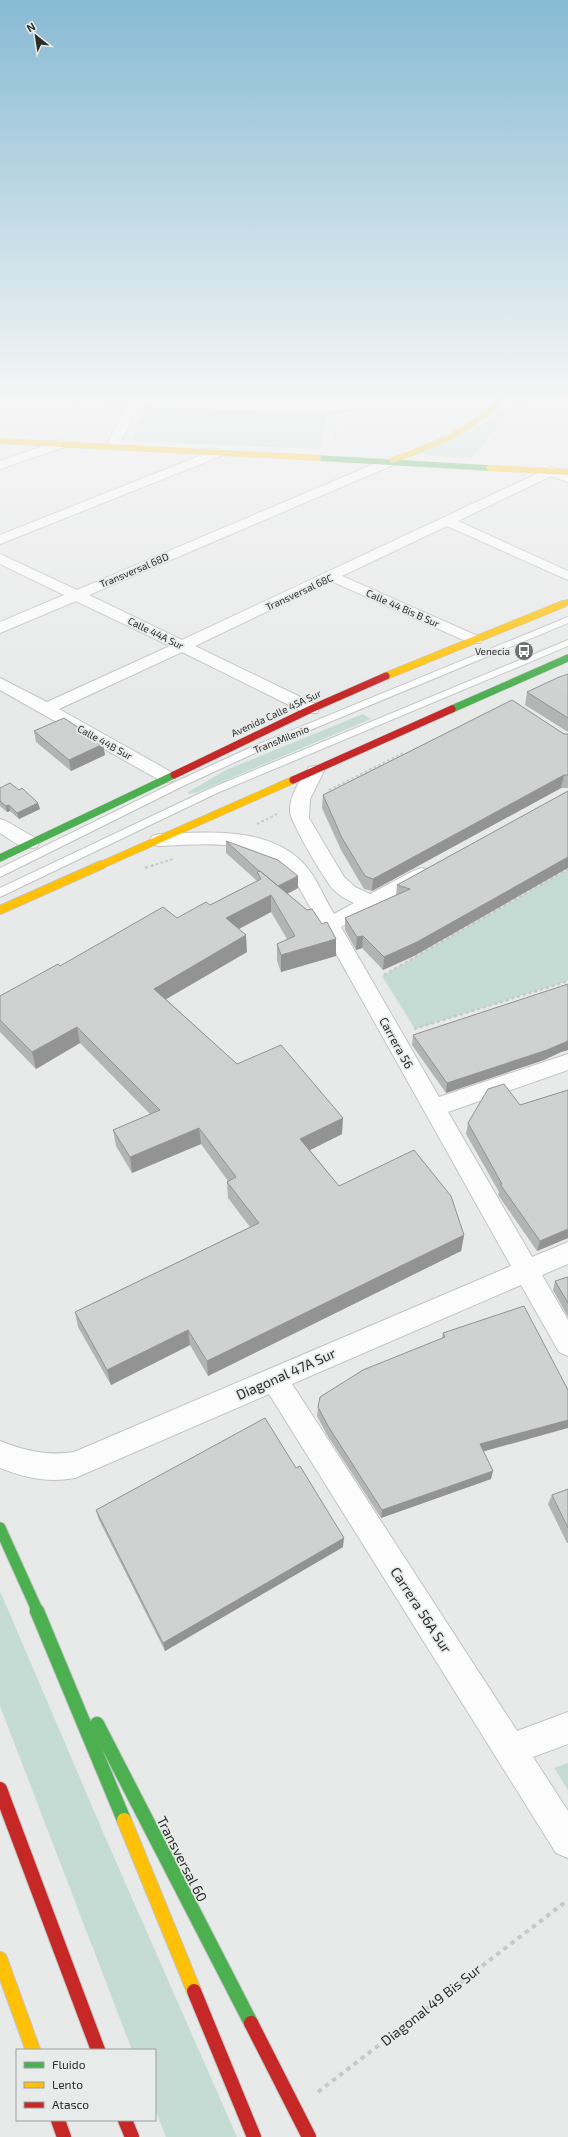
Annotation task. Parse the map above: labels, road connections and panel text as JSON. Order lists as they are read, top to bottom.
{
  "streets": {
    "main road": ["Avenida Calle 45A Sur", "Transversal 60"],
    "street": [
      "Transversal 68D",
      "Transversal 68C",
      "Calle 44 Bis B Sur",
      "Calle 44A Sur",
      "Calle 44B Sur",
      "Carrera 56",
      "Diagonal 47A Sur",
      "Carrera 56A Sur"
    ],
    "lane": ["TransMilenio"],
    "path": ["Diagonal 49 Bis Sur"]
  },
  "crossings": [
    ["Transversal 68D", "Calle 44A Sur"],
    ["Transversal 68C", "Calle 44 Bis B Sur"],
    ["Transversal 68C", "Calle 44A Sur"],
    ["Transversal 68C", "Calle 44B Sur"],
    ["Calle 44 Bis B Sur", "Avenida Calle 45A Sur"],
    ["Calle 44A Sur", "Avenida Calle 45A Sur"],
    ["Avenida Calle 45A Sur", "Calle 44B Sur"],
    ["Carrera 56", "Diagonal 47A Sur"],
    ["Diagonal 47A Sur", "Carrera 56A Sur"],
    ["Transversal 60", "Diagonal 49 Bis Sur"]
  ],
  "places": {
    "bus stop": ["Venecia"]
  },
  "legend": ["Fluido", "Lento", "Atasco"],
  "north": "top left"
}
